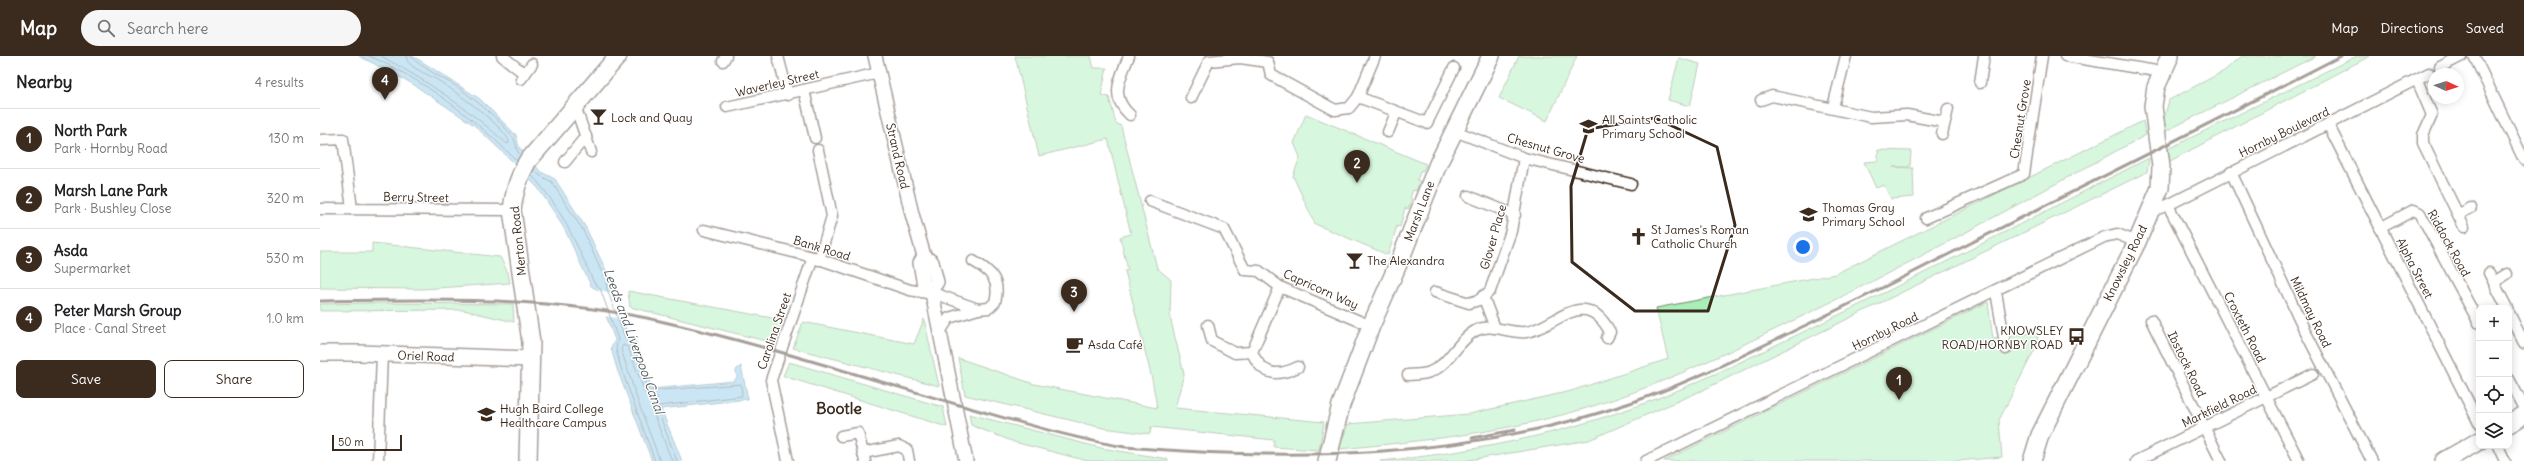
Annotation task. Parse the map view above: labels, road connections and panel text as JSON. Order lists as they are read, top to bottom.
{
  "streets": {
    "main road": [
      "Marsh Lane",
      "Merton Road",
      "Knowsley Road",
      "Oriel Road"
    ],
    "street": [
      "Waverley Street",
      "Chesnut Grove",
      "Hornby Boulevard",
      "Strand Road",
      "Berry Street",
      "Glover Place",
      "Riddock Road",
      "Bank Road",
      "Alpha Street",
      "Capricorn Way",
      "Mildmay Road",
      "Croxteth Road",
      "Carolina Street",
      "Hornby Road",
      "Ibstock Road",
      "Markfield Road"
    ]
  },
  "crossings": [
    ["Waverley Street", "Strand Road"],
    ["Chesnut Grove", "Marsh Lane"],
    ["Chesnut Grove", "Glover Place"],
    ["Hornby Boulevard", "Knowsley Road"],
    ["Hornby Boulevard", "Alpha Street"],
    ["Hornby Boulevard", "Mildmay Road"],
    ["Hornby Boulevard", "Croxteth Road"],
    ["Strand Road", "Bank Road"],
    ["Berry Street", "Merton Road"],
    ["Marsh Lane", "Capricorn Way"],
    ["Merton Road", "Oriel Road"],
    ["Riddock Road", "Alpha Street"],
    ["Bank Road", "Carolina Street"],
    ["Knowsley Road", "Hornby Road"],
    ["Croxteth Road", "Markfield Road"],
    ["Ibstock Road", "Markfield Road"]
  ],
  "districts": ["Bootle"],
  "water": ["Leeds and Liverpool Canal"],
  "places": {
    "bar": ["Lock and Quay", "The Alexandra"],
    "school or university": ["All Saints Catholic Primary School", "Thomas Gray Primary School", "Hugh Baird College Healthcare Campus"],
    "church": ["St James's Roman Catholic Church"],
    "bus stop": ["KNOWSLEY ROAD/HORNBY ROAD"],
    "cafe": ["Asda Café"]
  },
  "scale_bar": "50 m",
  "north": "right",
  "page": {
    "header": "Map",
    "search": "Search here",
    "nav": ["Map", "Directions", "Saved"],
    "heading": ["Nearby", "4 results"],
    "pins": [
      "4",
      "2",
      "3",
      "1"
    ],
    "list": [
      {
        "mark": "1",
        "name": "North Park",
        "note": "Park · Hornby Road",
        "value": "130 m"
      },
      {
        "mark": "2",
        "name": "Marsh Lane Park",
        "note": "Park · Bushley Close",
        "value": "320 m"
      },
      {
        "mark": "3",
        "name": "Asda",
        "note": "Supermarket",
        "value": "530 m"
      },
      {
        "mark": "4",
        "name": "Peter Marsh Group",
        "note": "Place · Canal Street",
        "value": "1.0 km"
      }
    ],
    "map_buttons": ["+", "−"],
    "buttons": ["Save", "Share"],
    "scale": "50 m"
  }
}
